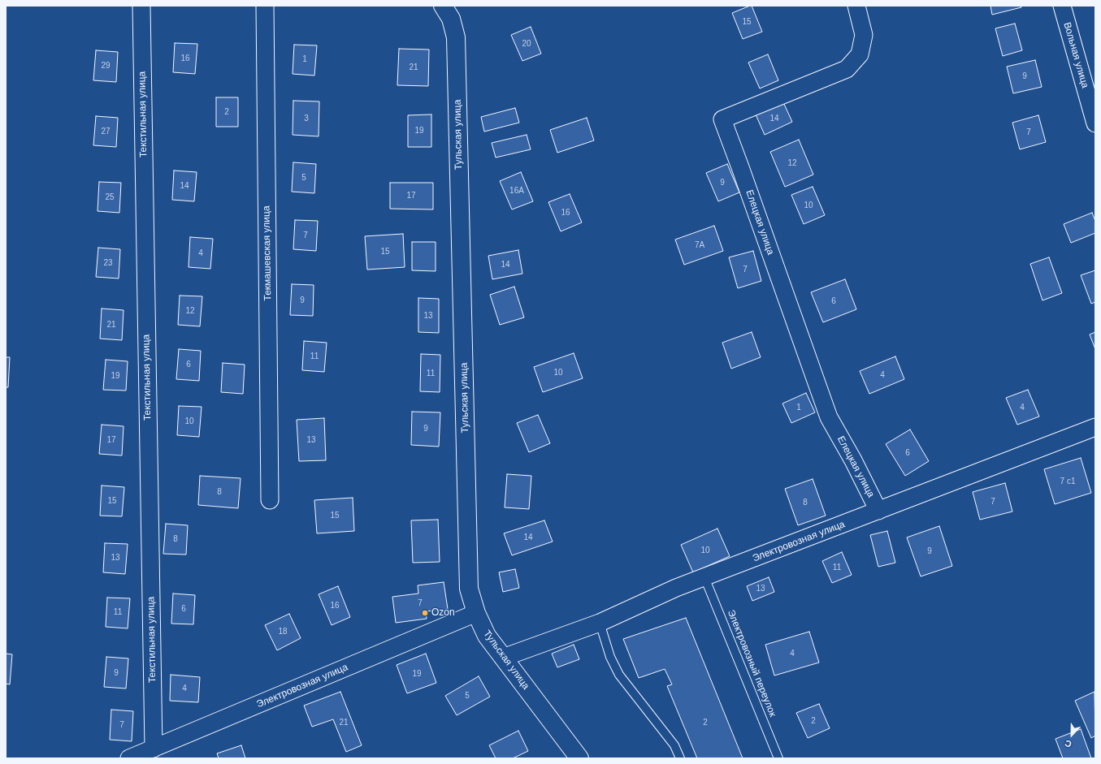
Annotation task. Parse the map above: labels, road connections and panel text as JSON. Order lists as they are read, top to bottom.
{
  "streets": {
    "main road": ["Тульская улица"],
    "street": [
      "Вольная улица",
      "Текстильная улица",
      "Елецкая улица",
      "Текмашевская улица",
      "Электровозная улица"
    ],
    "lane": ["Электровозный переулок"]
  },
  "crossings": [
    ["Текстильная улица", "Электровозная улица"],
    ["Тульская улица", "Электровозная улица"],
    ["Елецкая улица", "Электровозная улица"],
    ["Электровозная улица", "Электровозный переулок"]
  ],
  "places": ["Ozon"],
  "house_numbers": [
    "15",
    "20",
    "16",
    "1",
    "29",
    "21",
    "9",
    "2",
    "3",
    "14",
    "19",
    "27",
    "7",
    "12",
    "5",
    "9",
    "14",
    "16А",
    "17",
    "25",
    "10",
    "16",
    "7",
    "7А",
    "15",
    "4",
    "23",
    "14",
    "7",
    "9",
    "6",
    "12",
    "13",
    "21",
    "11",
    "6",
    "10",
    "11",
    "4",
    "19",
    "1",
    "4",
    "10",
    "9",
    "17",
    "13",
    "6",
    "7 с1",
    "8",
    "15",
    "7",
    "8",
    "15",
    "14",
    "8",
    "10",
    "9",
    "13",
    "11",
    "13",
    "7",
    "16",
    "6",
    "11",
    "18",
    "4",
    "9",
    "19",
    "4",
    "5",
    "2",
    "21",
    "2",
    "7"
  ],
  "north": "bottom"
}
